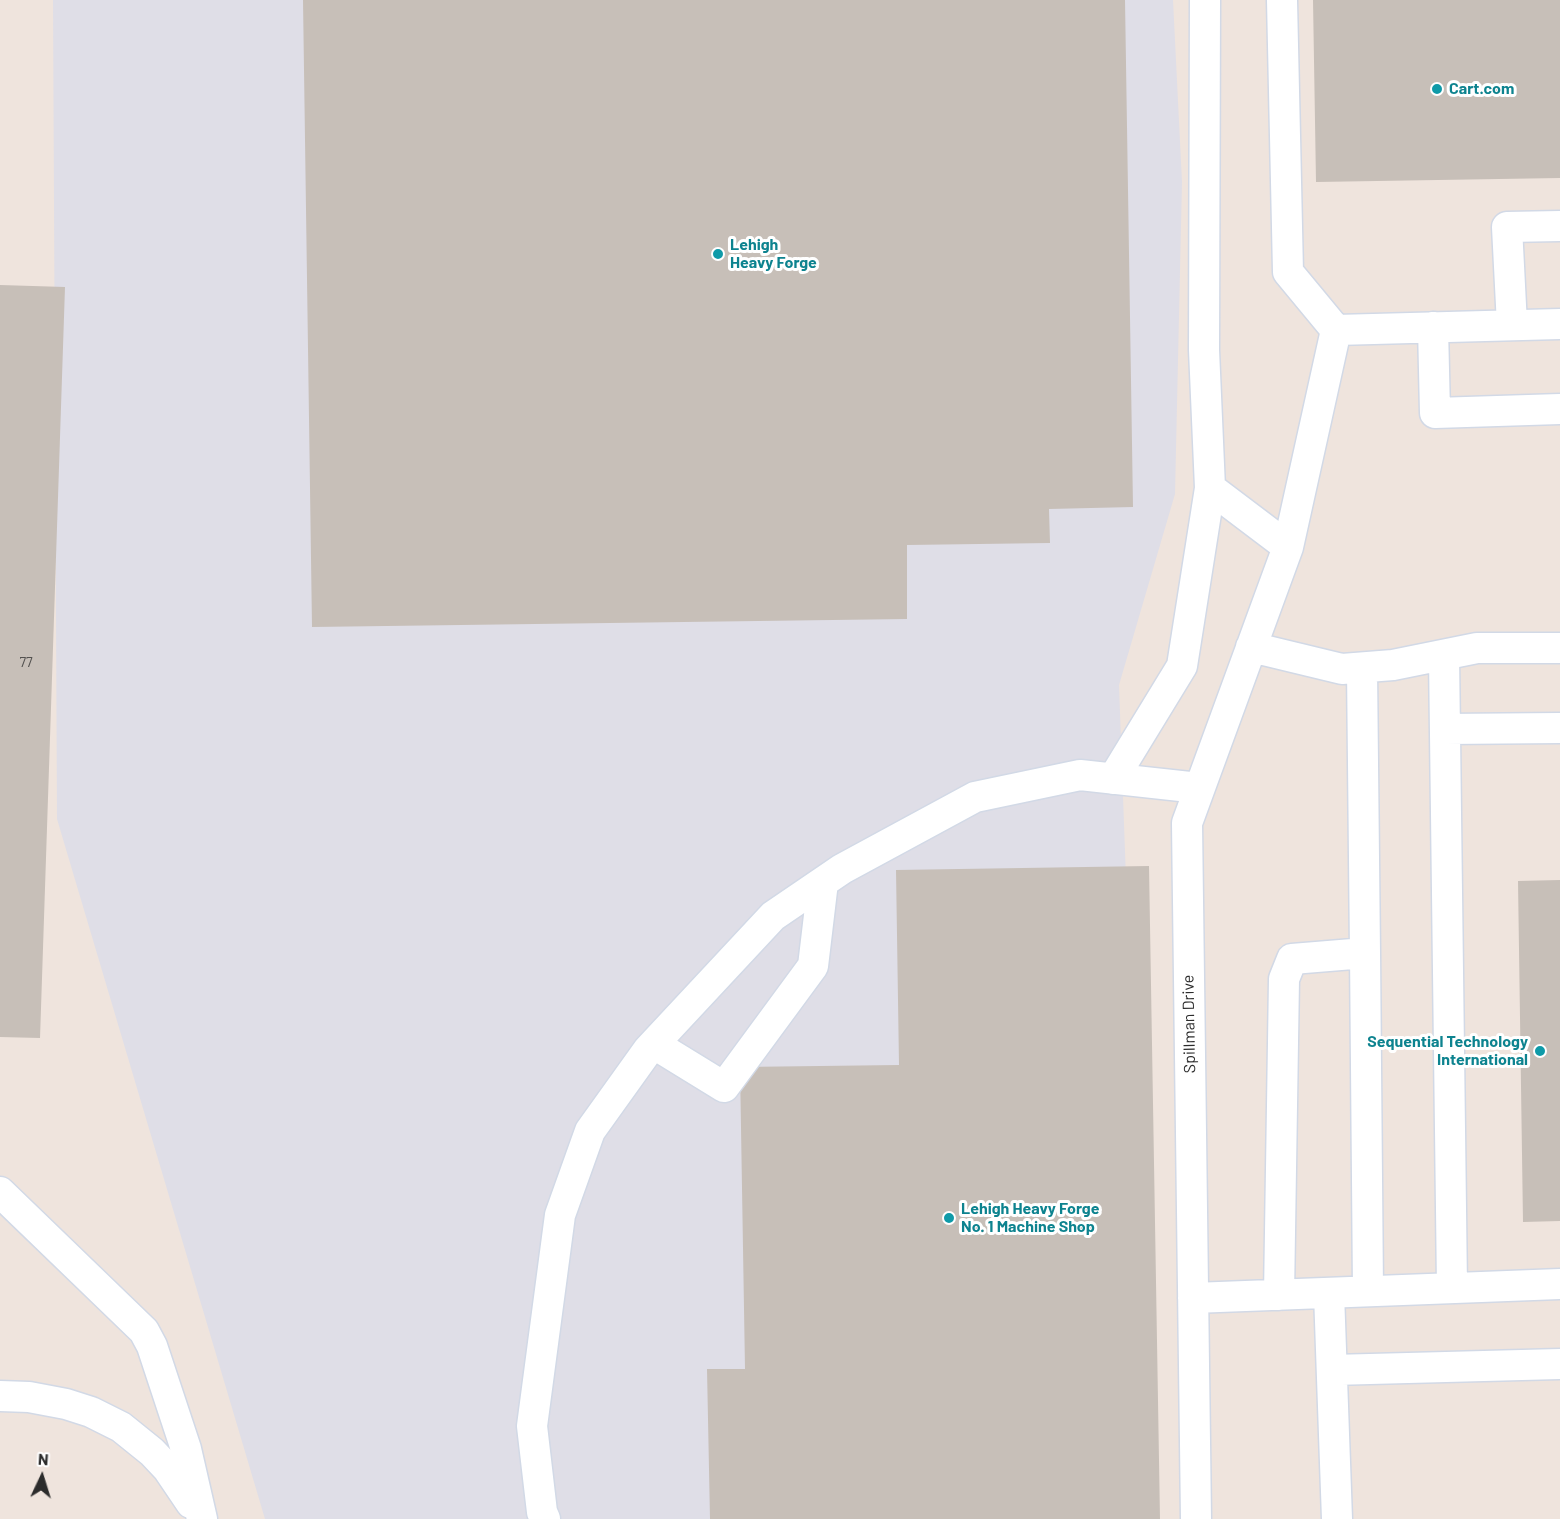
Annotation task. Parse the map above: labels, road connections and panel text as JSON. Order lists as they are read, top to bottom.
{
  "streets": {
    "street": ["Spillman Drive"]
  },
  "places": [
    "Cart.com",
    "Lehigh Heavy Forge",
    "Sequential Technology International",
    "Lehigh Heavy Forge No. 1 Machine Shop"
  ],
  "house_numbers": ["77"],
  "north": "top"
}
